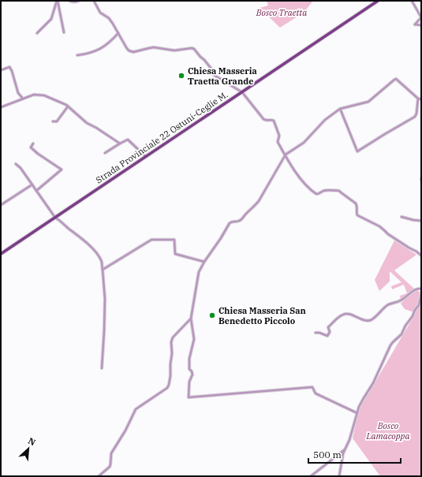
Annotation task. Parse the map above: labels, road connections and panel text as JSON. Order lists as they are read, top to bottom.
{
  "streets": {
    "main road": ["Strada Provinciale 22 Ostuni-Ceglie M."]
  },
  "parks": ["Bosco Traetta", "Bosco Lamacoppa"],
  "places": ["Chiesa Masseria Traetta Grande", "Chiesa Masseria San Benedetto Piccolo"],
  "scale_bar": "500 m",
  "north": "top right"
}
